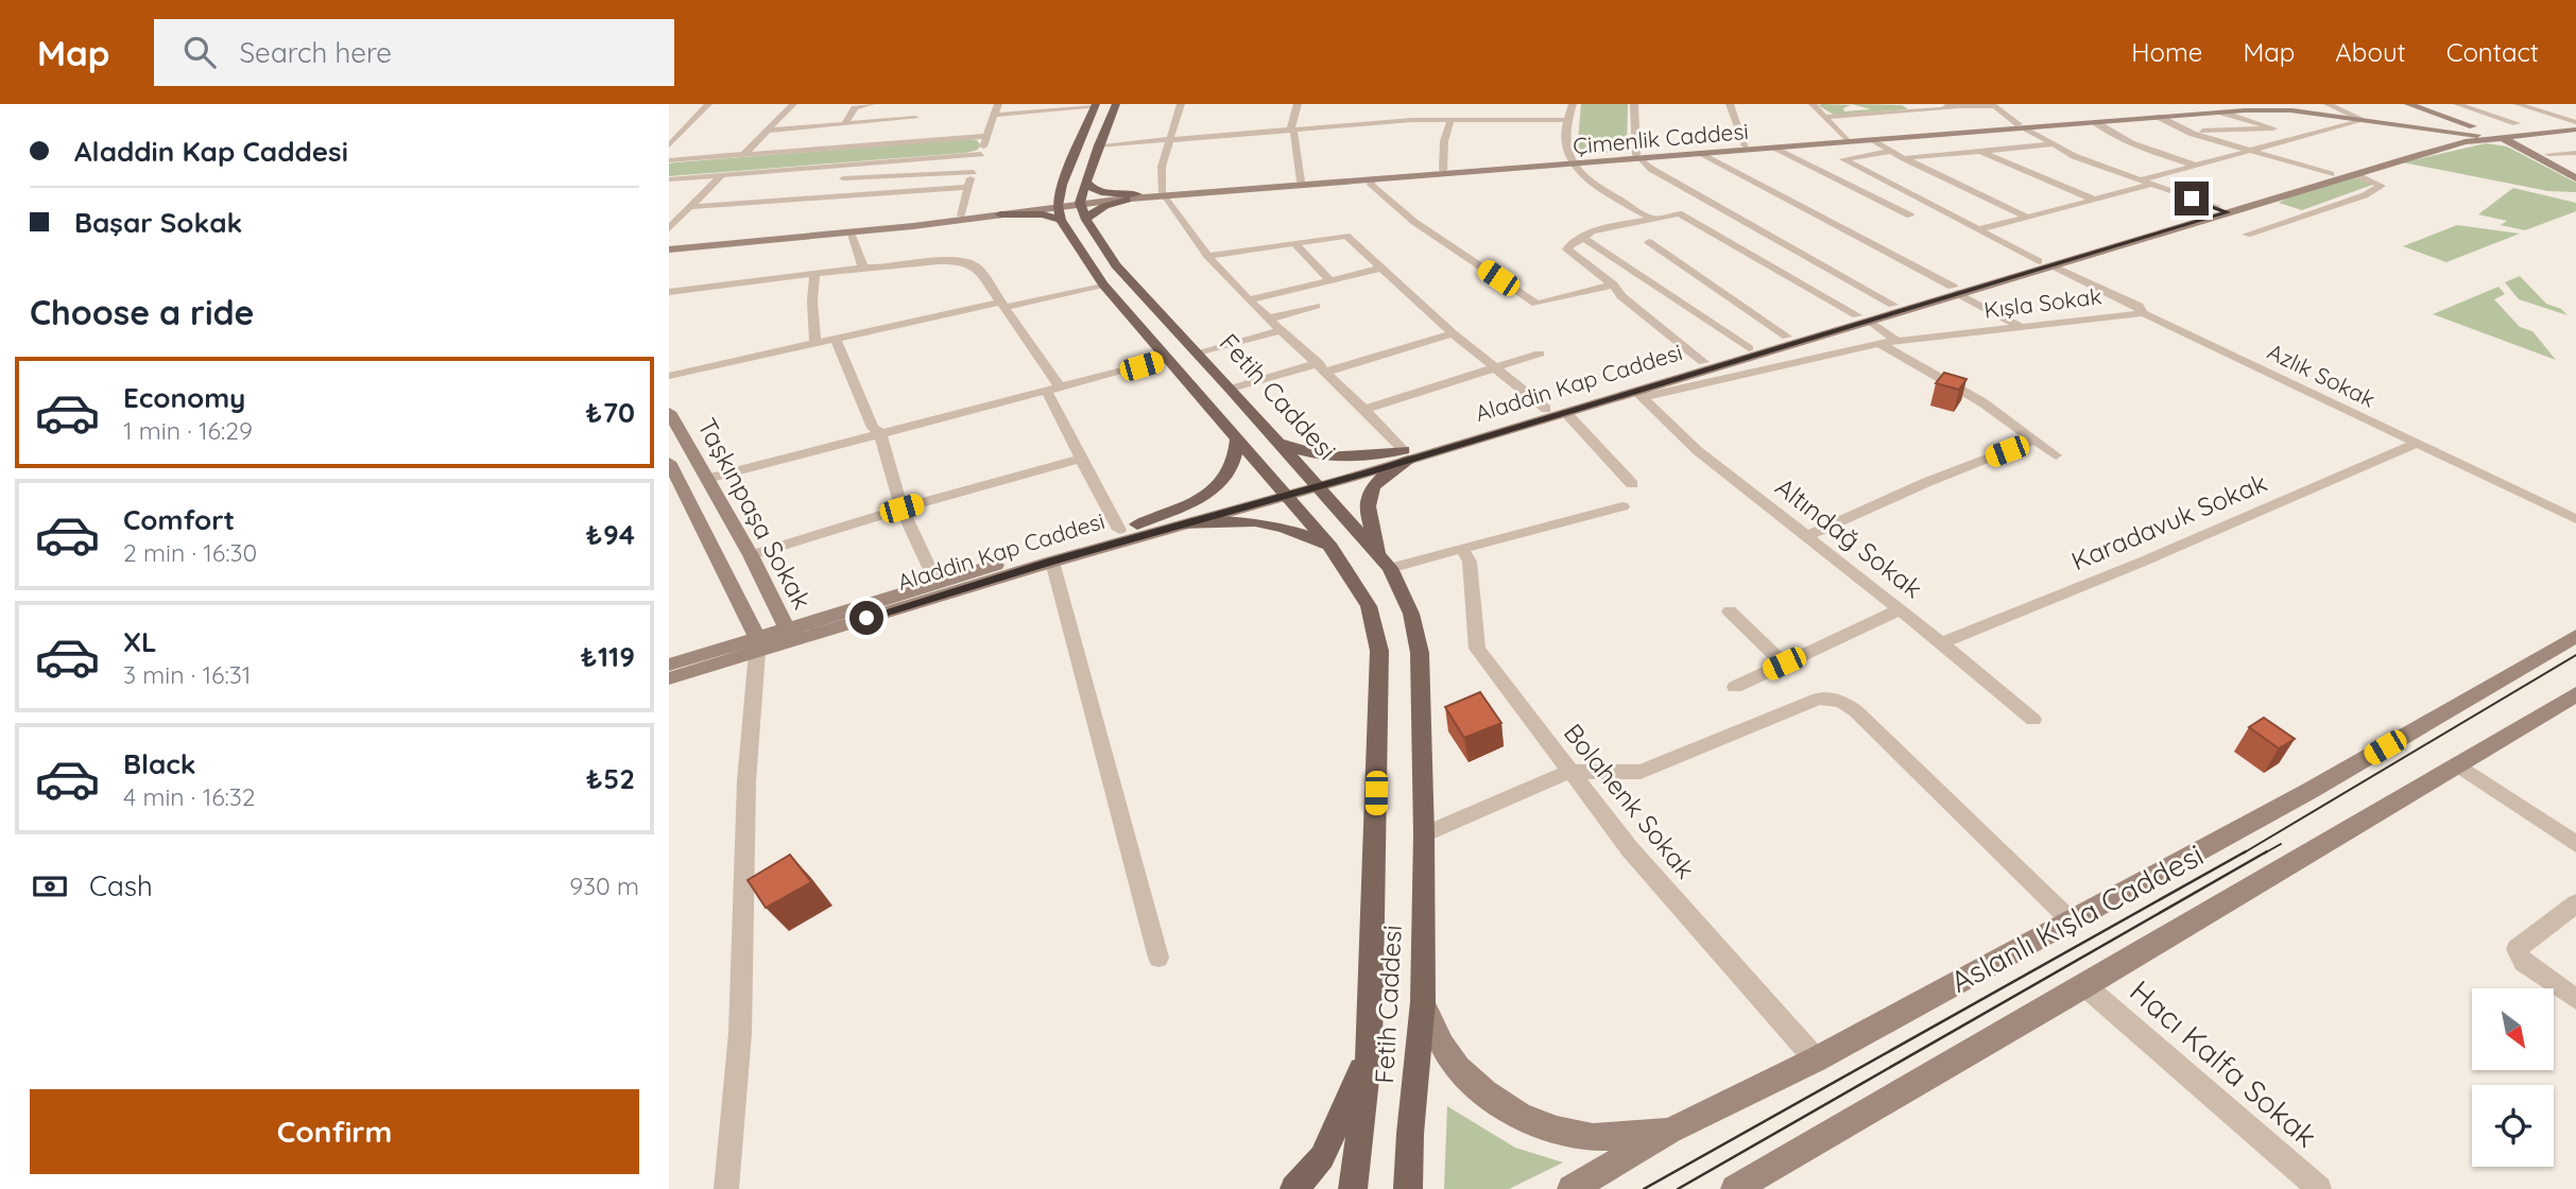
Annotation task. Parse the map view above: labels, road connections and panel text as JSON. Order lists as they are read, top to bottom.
{
  "streets": {
    "main road": ["Fetih Caddesi"],
    "street": [
      "Çimenlik Caddesi",
      "Kışla Sokak",
      "Azlık Sokak",
      "Aladdin Kap Caddesi",
      "Taşkınpaşa Sokak",
      "Karadavuk Sokak",
      "Altındağ Sokak",
      "Bolahenk Sokak",
      "Aslanlı Kışla Caddesi",
      "Hacı Kalfa Sokak"
    ]
  },
  "crossings": [
    ["Çimenlik Caddesi", "Fetih Caddesi"],
    ["Kışla Sokak", "Azlık Sokak"],
    ["Kışla Sokak", "Aladdin Kap Caddesi"],
    ["Kışla Sokak", "Altındağ Sokak"],
    ["Azlık Sokak", "Aladdin Kap Caddesi"],
    ["Azlık Sokak", "Karadavuk Sokak"],
    ["Aladdin Kap Caddesi", "Fetih Caddesi"],
    ["Aladdin Kap Caddesi", "Taşkınpaşa Sokak"],
    ["Aladdin Kap Caddesi", "Altındağ Sokak"],
    ["Karadavuk Sokak", "Altındağ Sokak"],
    ["Bolahenk Sokak", "Aslanlı Kışla Caddesi"],
    ["Aslanlı Kışla Caddesi", "Hacı Kalfa Sokak"]
  ],
  "north": "bottom right",
  "page": {
    "header": "Map",
    "search": "Search here",
    "nav": [
      "Home",
      "Map",
      "About",
      "Contact"
    ],
    "banner": ["Aladdin Kap Caddesi", "Başar Sokak"],
    "heading": "Choose a ride",
    "list": [
      {
        "name": "Economy",
        "note": "1 min · 16:29",
        "value": "₺70"
      },
      {
        "name": "Comfort",
        "note": "2 min · 16:30",
        "value": "₺94"
      },
      {
        "name": "XL",
        "note": "3 min · 16:31",
        "value": "₺119"
      },
      {
        "name": "Black",
        "note": "4 min · 16:32",
        "value": "₺52"
      }
    ],
    "pay": ["Cash", "930 m"],
    "buttons": "Confirm"
  }
}
